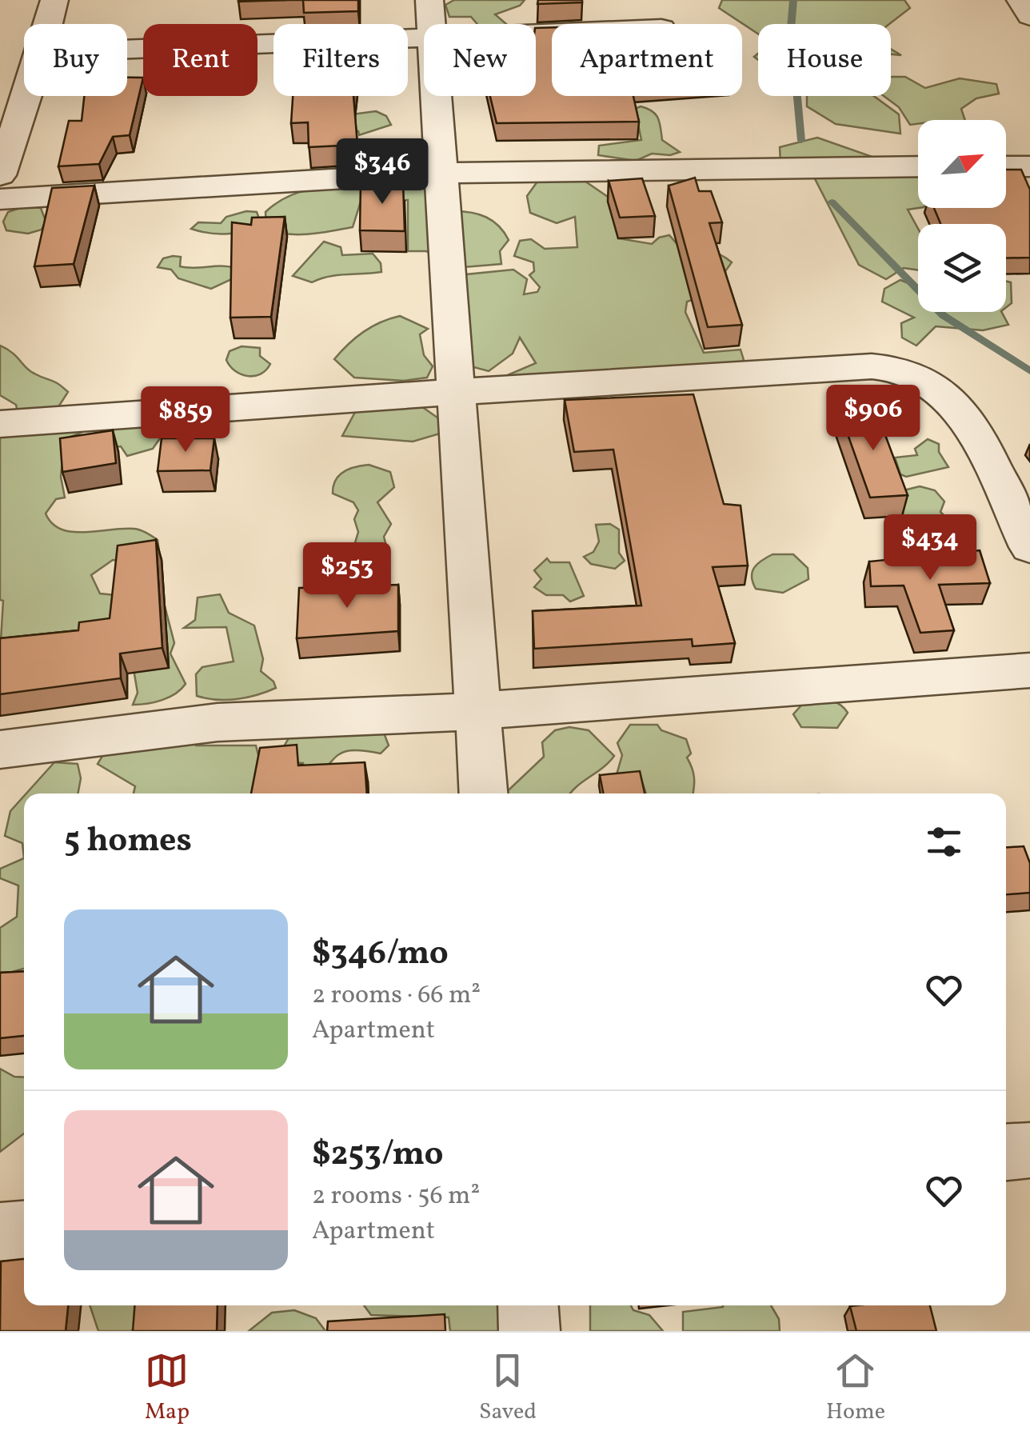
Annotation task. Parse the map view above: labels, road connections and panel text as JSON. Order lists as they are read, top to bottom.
{
  "north": "top right",
  "page": {
    "chip": [
      "Buy",
      "Rent",
      "Filters",
      "New",
      "Apartment",
      "House"
    ],
    "price": [
      "$346",
      "$906",
      "$859",
      "$434",
      "$253"
    ],
    "heading": "5 homes",
    "list": [
      {
        "name": "$346/mo",
        "note": "2 rooms · 66 m² · Apartment"
      },
      {
        "name": "$253/mo",
        "note": "2 rooms · 56 m² · Apartment"
      }
    ],
    "tabs": ["Map", "Saved", "Home"]
  }
}
